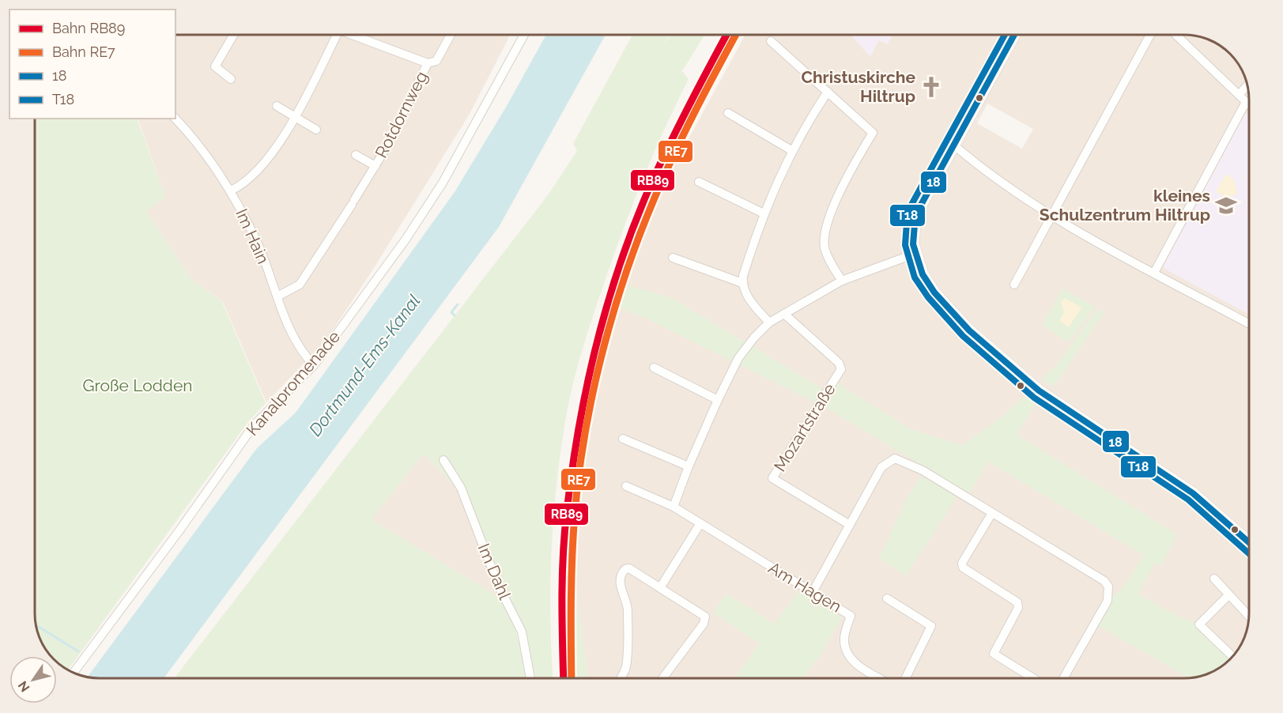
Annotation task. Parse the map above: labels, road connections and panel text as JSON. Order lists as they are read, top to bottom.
{
  "streets": {
    "street": [
      "Rotdornweg",
      "Im Hain",
      "Kanalpromenade",
      "Mozartstraße",
      "Im Dahl",
      "Am Hagen"
    ]
  },
  "crossings": [
    ["Rotdornweg", "Im Hain"],
    ["Im Hain", "Kanalpromenade"]
  ],
  "water": ["Dortmund-Ems-Kanal"],
  "parks": ["Große Lodden"],
  "places": {
    "church": ["Christuskirche Hiltrup"],
    "school or university": ["kleines Schulzentrum Hiltrup"]
  },
  "lines": [
    "rail line RB89",
    "rail line RE7",
    "transit line 18",
    "transit line T18"
  ],
  "legend": [
    "Bahn RB89",
    "Bahn RE7",
    "18",
    "T18"
  ],
  "north": "bottom left"
}
